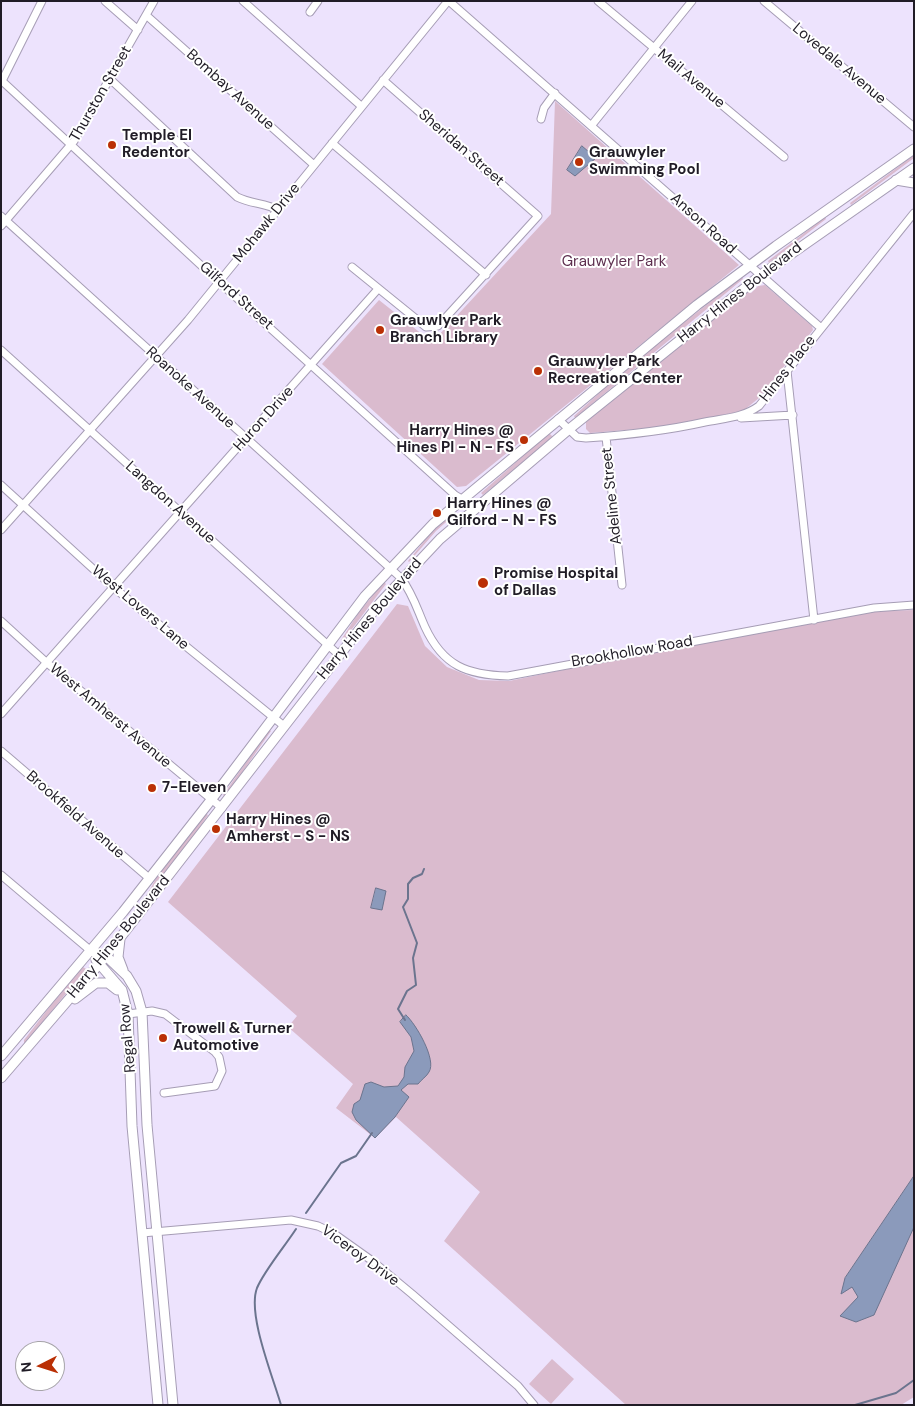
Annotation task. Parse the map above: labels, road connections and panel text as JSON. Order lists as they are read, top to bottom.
{
  "streets": {
    "main road": ["Harry Hines Boulevard", "Regal Row"],
    "street": [
      "Lovedale Avenue",
      "Mail Avenue",
      "Bombay Avenue",
      "Thurston Street",
      "Sheridan Street",
      "Mohawk Drive",
      "Anson Road",
      "Gilford Street",
      "Hines Place",
      "Roanoke Avenue",
      "Huron Drive",
      "Adeline Street",
      "Langdon Avenue",
      "West Lovers Lane",
      "Brookhollow Road",
      "West Amherst Avenue",
      "Brookfield Avenue",
      "Viceroy Drive"
    ]
  },
  "crossings": [
    ["Bombay Avenue", "Thurston Street"],
    ["Bombay Avenue", "Mohawk Drive"],
    ["Thurston Street", "Gilford Street"],
    ["Thurston Street", "Roanoke Avenue"],
    ["Sheridan Street", "Mohawk Drive"],
    ["Mohawk Drive", "Anson Road"],
    ["Mohawk Drive", "Gilford Street"],
    ["Mohawk Drive", "Roanoke Avenue"],
    ["Mohawk Drive", "Langdon Avenue"],
    ["Mohawk Drive", "West Lovers Lane"],
    ["Anson Road", "Harry Hines Boulevard"],
    ["Anson Road", "Hines Place"],
    ["Harry Hines Boulevard", "Gilford Street"],
    ["Harry Hines Boulevard", "Hines Place"],
    ["Harry Hines Boulevard", "Roanoke Avenue"],
    ["Harry Hines Boulevard", "Langdon Avenue"],
    ["Harry Hines Boulevard", "West Lovers Lane"],
    ["Harry Hines Boulevard", "Brookhollow Road"],
    ["Harry Hines Boulevard", "West Amherst Avenue"],
    ["Harry Hines Boulevard", "Brookfield Avenue"],
    ["Harry Hines Boulevard", "Regal Row"],
    ["Gilford Street", "Huron Drive"],
    ["Hines Place", "Adeline Street"],
    ["Roanoke Avenue", "Huron Drive"],
    ["Roanoke Avenue", "Brookhollow Road"],
    ["Huron Drive", "Langdon Avenue"],
    ["Huron Drive", "West Lovers Lane"],
    ["Huron Drive", "West Amherst Avenue"],
    ["Regal Row", "Viceroy Drive"]
  ],
  "parks": ["Grauwyler Park"],
  "places": [
    "Temple El Redentor",
    "Grauwyler Swimming Pool",
    "Grauwlyer Park Branch Library",
    "Grauwyler Park Recreation Center",
    "Harry Hines @ Hines Pl - N - FS",
    "Harry Hines @ Gilford - N - FS",
    "Promise Hospital of Dallas",
    "7-Eleven",
    "Harry Hines @ Amherst - S - NS",
    "Trowell & Turner Automotive"
  ],
  "north": "left"
}
